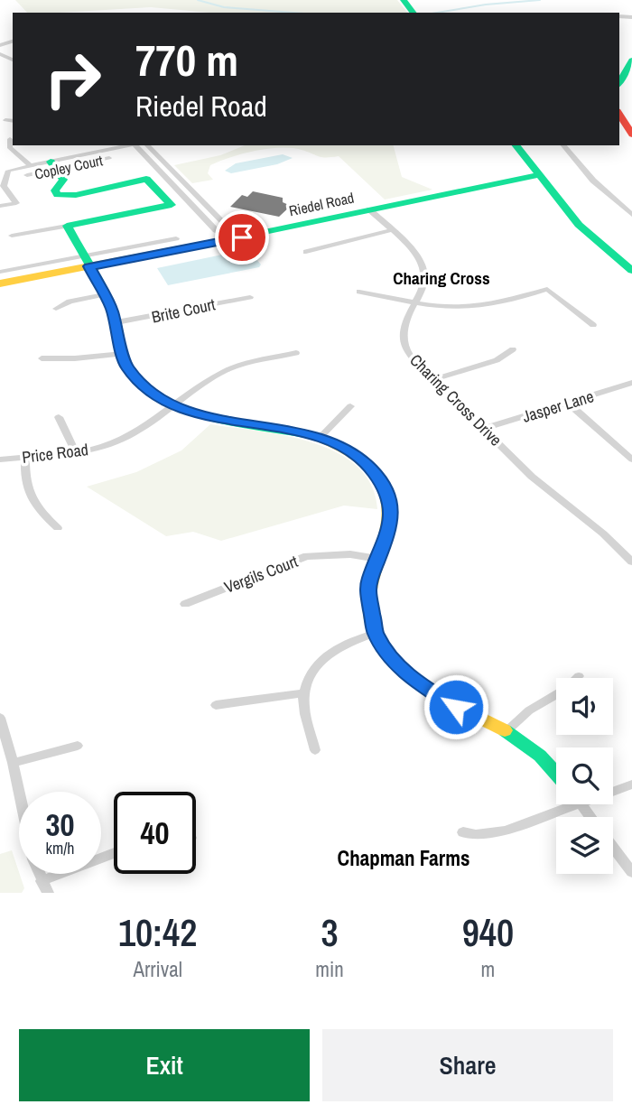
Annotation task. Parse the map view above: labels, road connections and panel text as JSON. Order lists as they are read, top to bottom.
{
  "streets": {
    "street": [
      "Copley Court",
      "Riedel Road",
      "Brite Court",
      "Charing Cross Drive",
      "Jasper Lane",
      "Price Road",
      "Vergils Court"
    ]
  },
  "crossings": [
    ["Riedel Road", "Charing Cross Drive"],
    ["Charing Cross Drive", "Jasper Lane"]
  ],
  "districts": ["Charing Cross", "Chapman Farms"],
  "page": {
    "turn": ["770 m", "Riedel Road"],
    "speed": "30 km/h",
    "limit": "40",
    "eta": [
      "10:42",
      "Arrival",
      "3",
      "min",
      "940",
      "m"
    ],
    "buttons": ["Exit", "Share"]
  }
}
